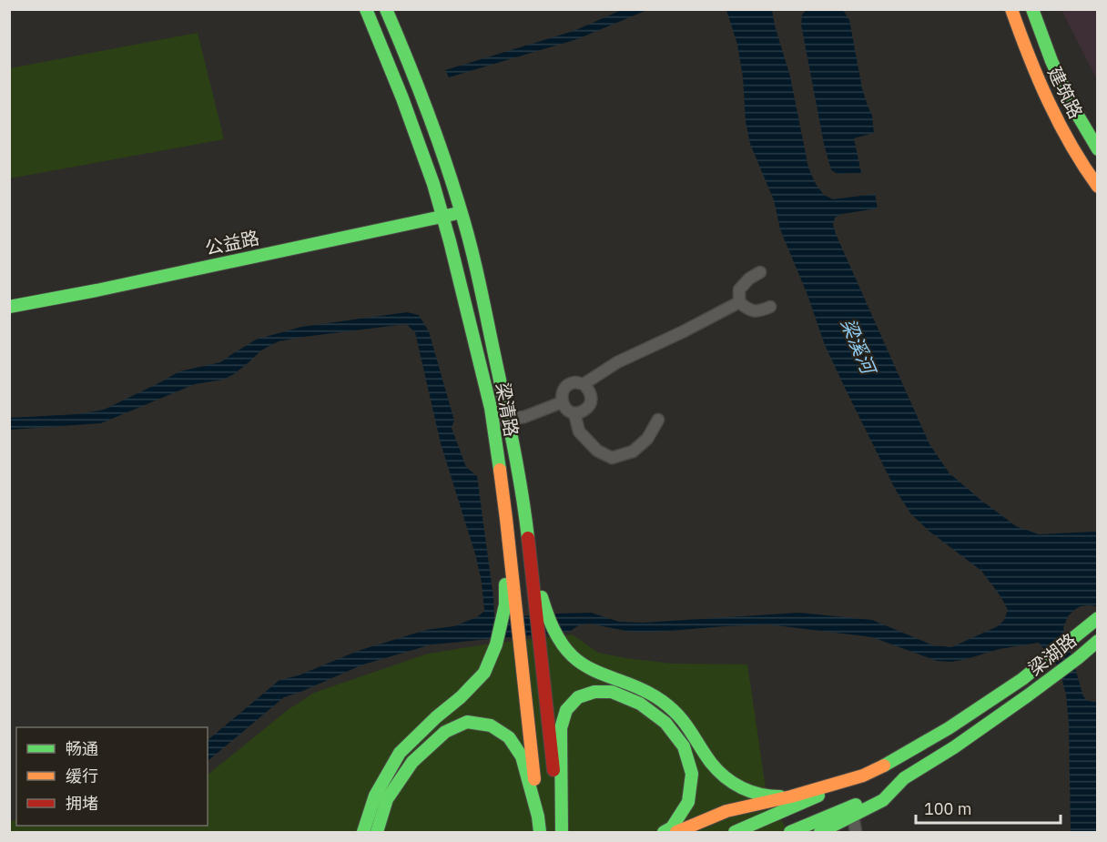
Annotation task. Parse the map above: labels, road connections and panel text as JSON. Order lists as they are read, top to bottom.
{
  "streets": {
    "main road": [
      "建筑路",
      "公益路",
      "梁清路",
      "梁湖路"
    ]
  },
  "crossings": [
    ["公益路", "梁清路"]
  ],
  "water": ["梁溪河"],
  "legend": ["畅通", "缓行", "拥堵"],
  "scale_bar": "100 m"
}
